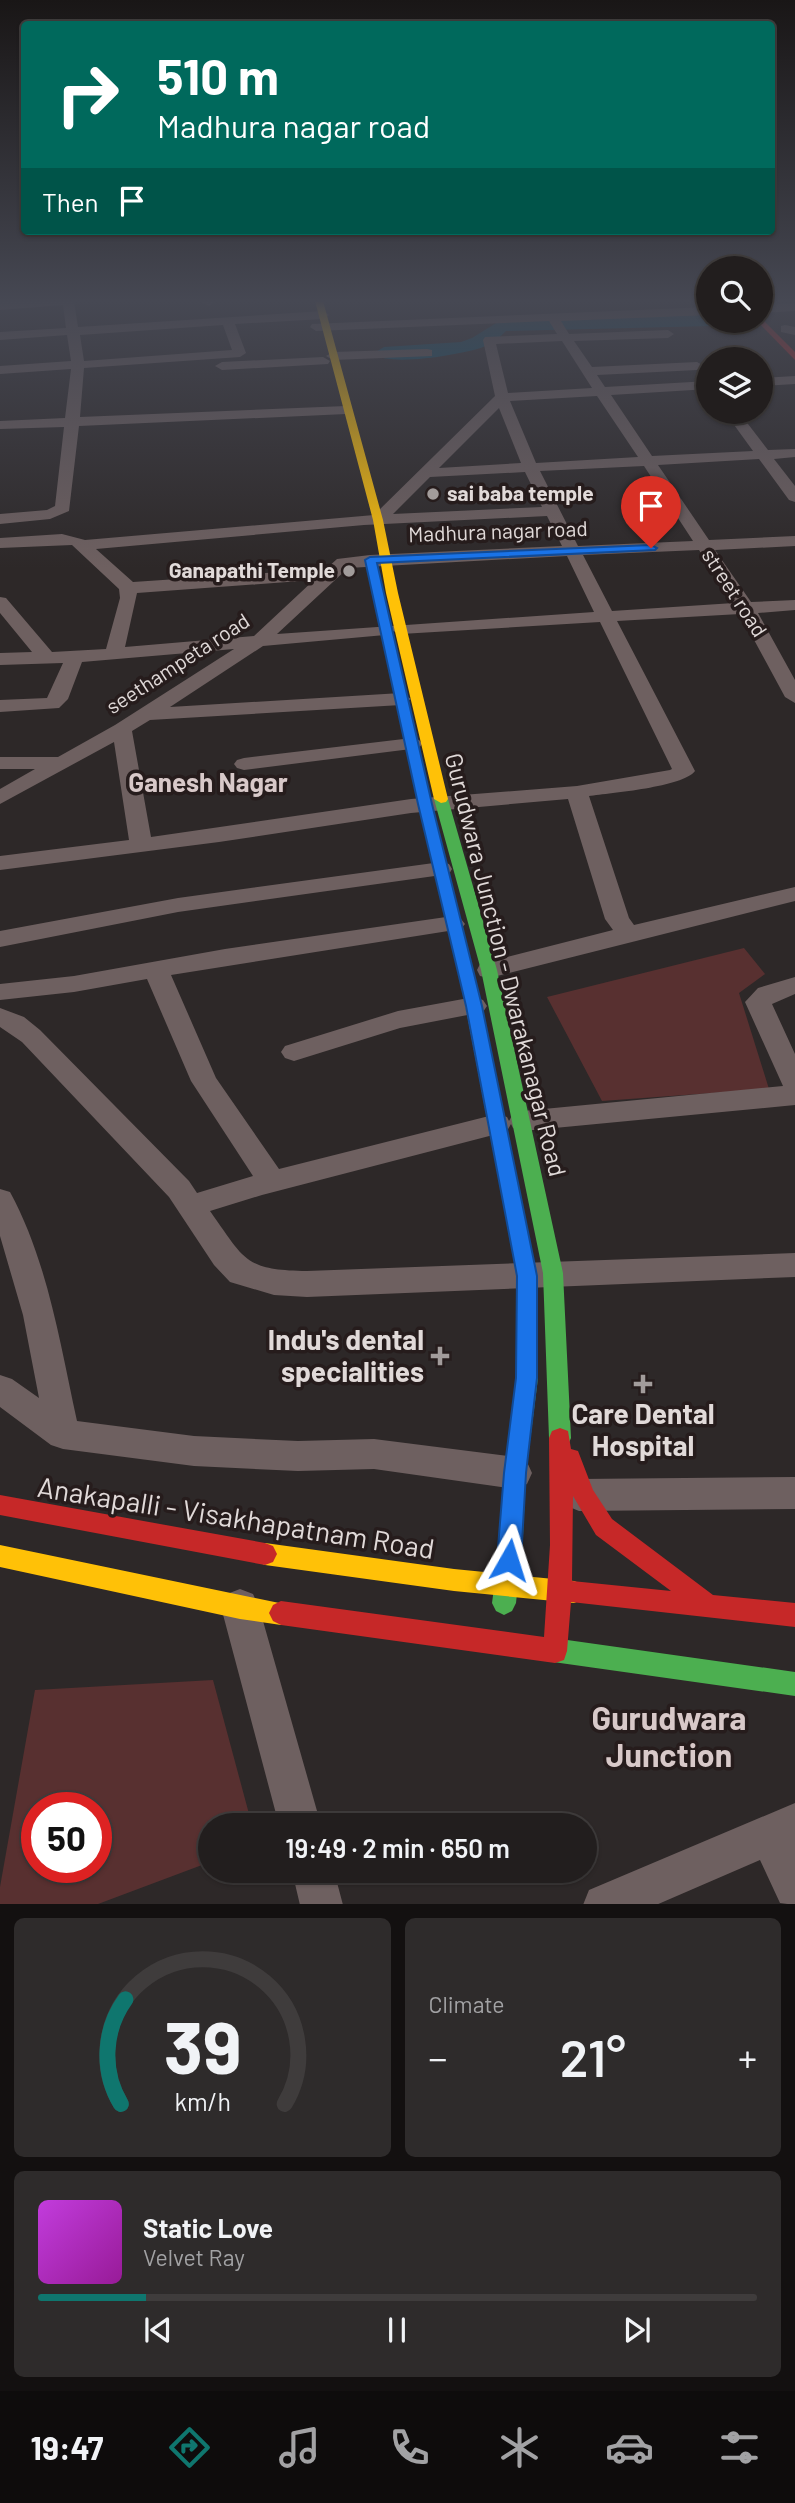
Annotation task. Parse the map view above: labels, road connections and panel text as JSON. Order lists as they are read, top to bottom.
{
  "streets": {
    "main road": ["Gurudwara Junction - Dwarakanagar Road", "Anakapalli - Visakhapatnam Road"],
    "street": ["Madhura nagar road", "street road", "seethampeta road"]
  },
  "crossings": [
    ["Madhura nagar road", "street road"],
    ["Madhura nagar road", "seethampeta road"],
    ["Madhura nagar road", "Gurudwara Junction - Dwarakanagar Road"],
    ["seethampeta road", "Gurudwara Junction - Dwarakanagar Road"],
    ["Gurudwara Junction - Dwarakanagar Road", "Anakapalli - Visakhapatnam Road"]
  ],
  "districts": ["Ganesh Nagar", "Gurudwara Junction"],
  "places": {
    "other": ["sai baba temple", "Ganapathi Temple"],
    "health": ["Indu's dental specialities", "Care Dental Hospital"]
  },
  "page": {
    "turn": ["510 m", "Madhura nagar road"],
    "then": "Then",
    "limit": "50",
    "trip": "19:49 · 2 min · 650 m",
    "tile": "Climate",
    "heat": ["−", "21°", "+"],
    "song": ["Static Love", "Velvet Ray"],
    "tabs": "19:47",
    "gauge": ["39", "km/h"]
  }
}
